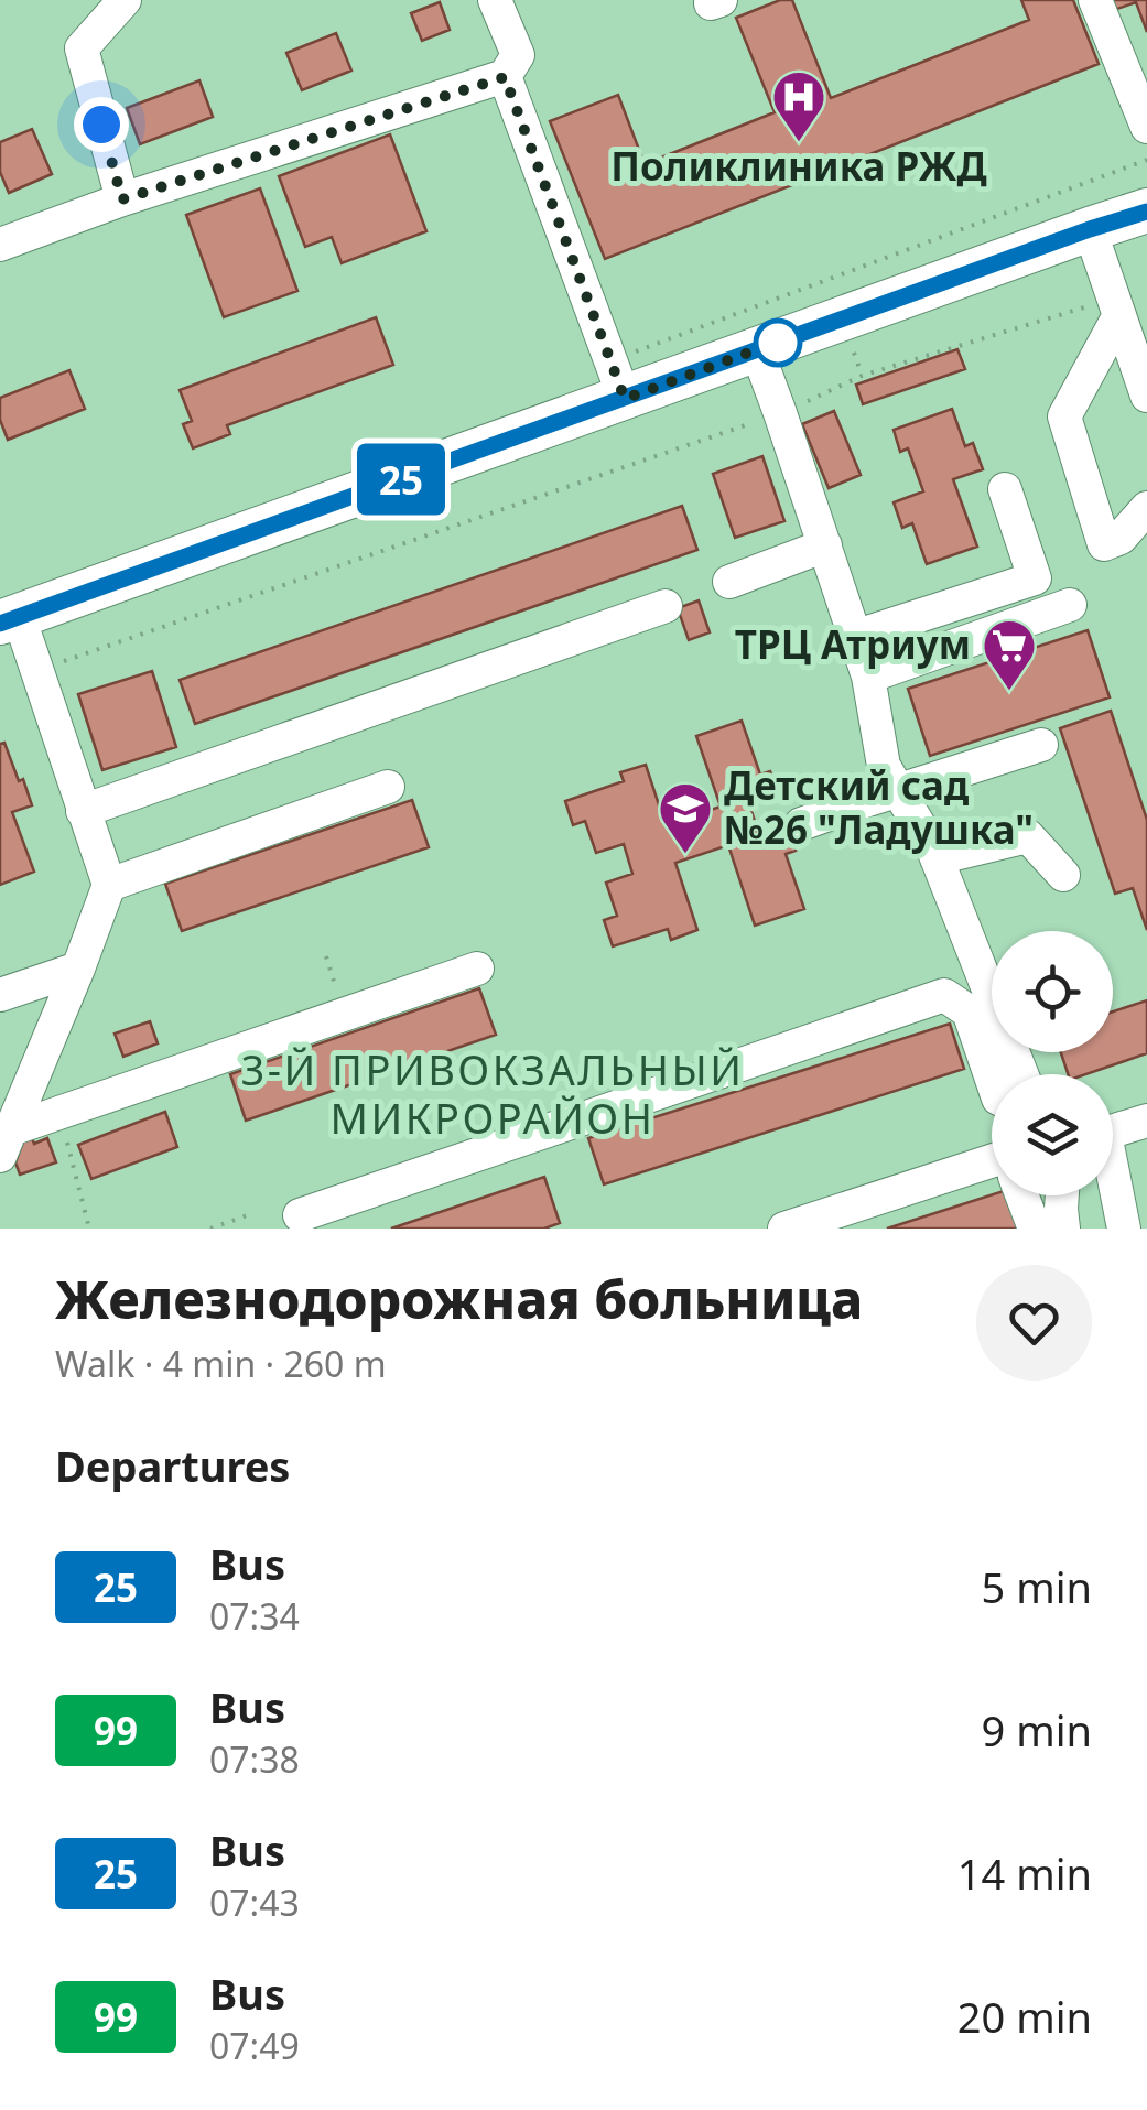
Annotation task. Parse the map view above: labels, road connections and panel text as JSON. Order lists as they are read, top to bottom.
{
  "districts": ["3-Й ПРИВОКЗАЛЬНЫЙ МИКРОРАЙОН"],
  "places": {
    "hospital": ["Поликлиника РЖД"],
    "supermarket": ["ТРЦ Атриум"],
    "school or university": ["Детский сад №26 \"Ладушка\""]
  },
  "lines": ["bus line 25"],
  "page": {
    "on_map": "25",
    "heading": [
      ["Железнодорожная больница", "Walk · 4 min · 260 m"],
      "Departures"
    ],
    "list": [
      {
        "mark": "25",
        "name": "Bus",
        "note": "07:34",
        "value": "5 min"
      },
      {
        "mark": "99",
        "name": "Bus",
        "note": "07:38",
        "value": "9 min"
      },
      {
        "mark": "25",
        "name": "Bus",
        "note": "07:43",
        "value": "14 min"
      },
      {
        "mark": "99",
        "name": "Bus",
        "note": "07:49",
        "value": "20 min"
      }
    ]
  }
}
